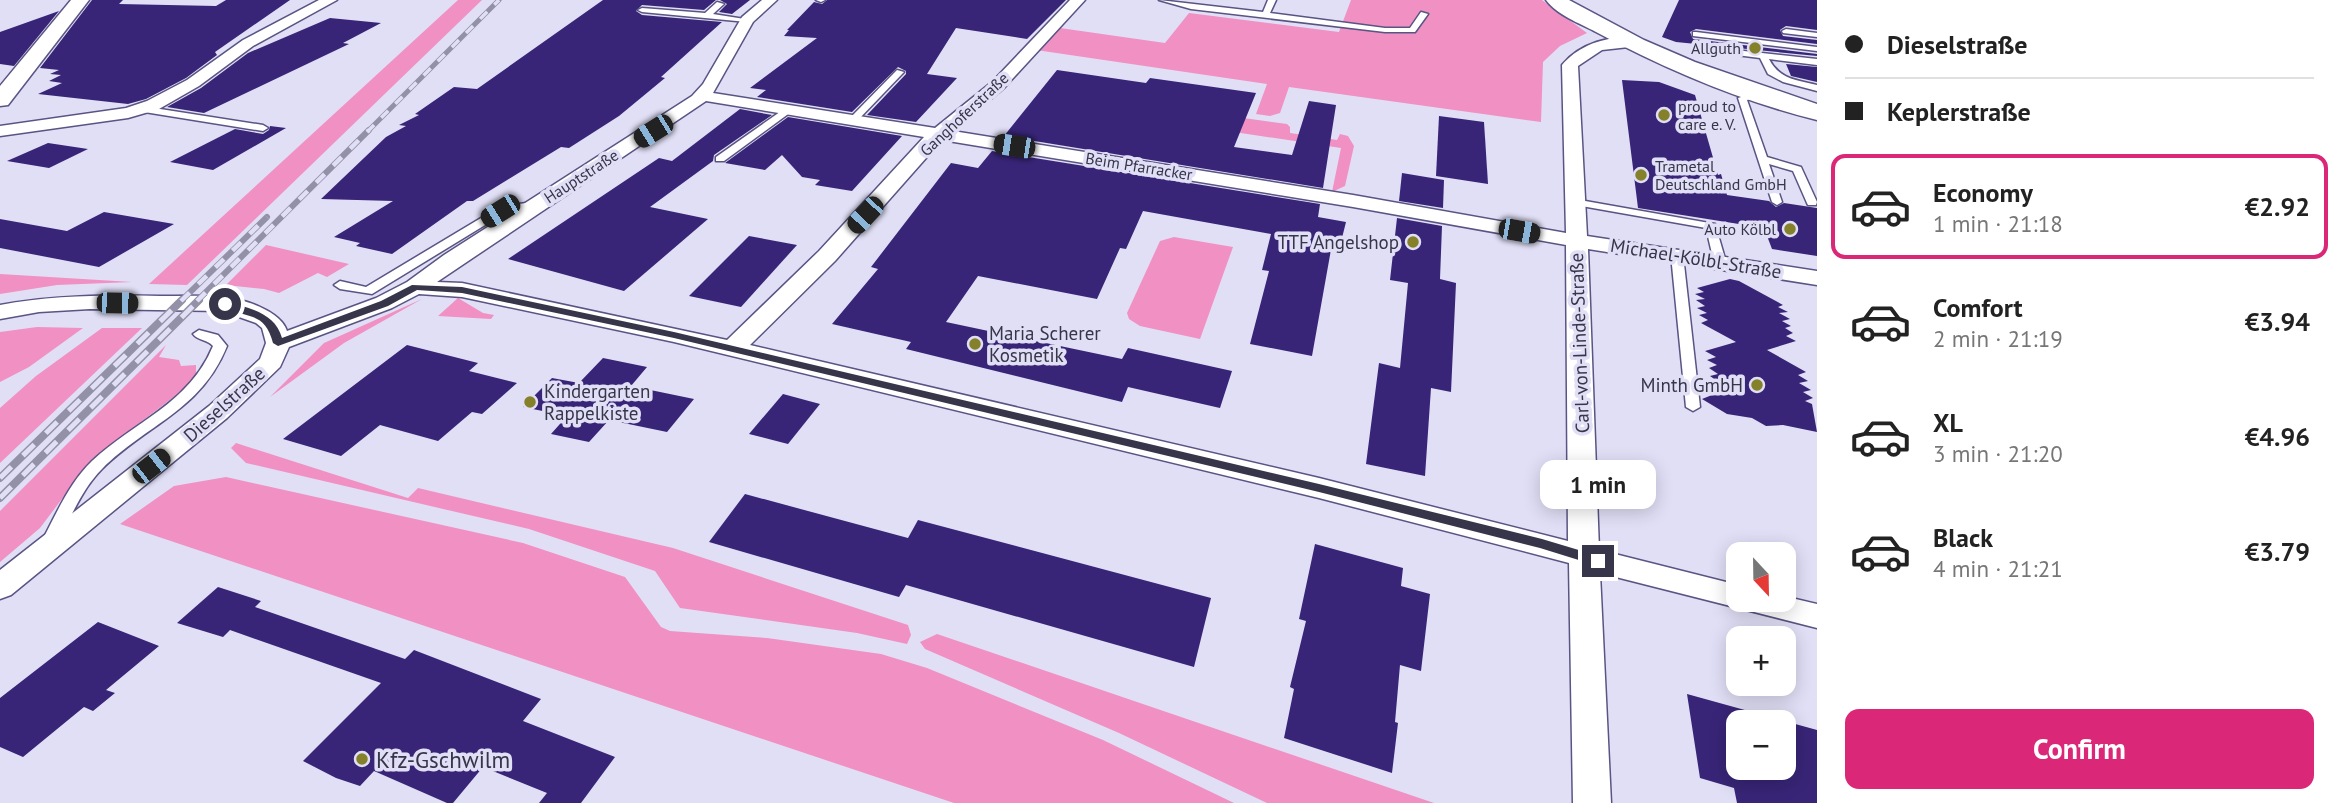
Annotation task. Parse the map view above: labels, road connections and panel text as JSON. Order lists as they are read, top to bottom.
{
  "streets": {
    "street": [
      "Ganghoferstraße",
      "Beim Pfarracker",
      "Hauptstraße",
      "Michael-Kölbl-Straße",
      "Carl-von-Linde-Straße",
      "Dieselstraße"
    ]
  },
  "crossings": [
    ["Ganghoferstraße", "Beim Pfarracker"],
    ["Beim Pfarracker", "Hauptstraße"],
    ["Beim Pfarracker", "Michael-Kölbl-Straße"],
    ["Beim Pfarracker", "Carl-von-Linde-Straße"],
    ["Hauptstraße", "Dieselstraße"],
    ["Michael-Kölbl-Straße", "Carl-von-Linde-Straße"]
  ],
  "places": [
    "Allguth",
    "proud to care e. V.",
    "Trametal Deutschland GmbH",
    "Auto Kölbl",
    "TTF Angelshop",
    "Maria Scherer Kosmetik",
    "Minth GmbH",
    "Kindergarten Rappelkiste",
    "Kfz-Gschwilm"
  ],
  "north": "bottom",
  "page": {
    "banner": ["Dieselstraße", "Keplerstraße"],
    "list": [
      {
        "name": "Economy",
        "note": "1 min · 21:18",
        "value": "€2.92"
      },
      {
        "name": "Comfort",
        "note": "2 min · 21:19",
        "value": "€3.94"
      },
      {
        "name": "XL",
        "note": "3 min · 21:20",
        "value": "€4.96"
      },
      {
        "name": "Black",
        "note": "4 min · 21:21",
        "value": "€3.79"
      }
    ],
    "bubble": "1 min",
    "map_buttons": ["+", "−"],
    "buttons": "Confirm"
  }
}
